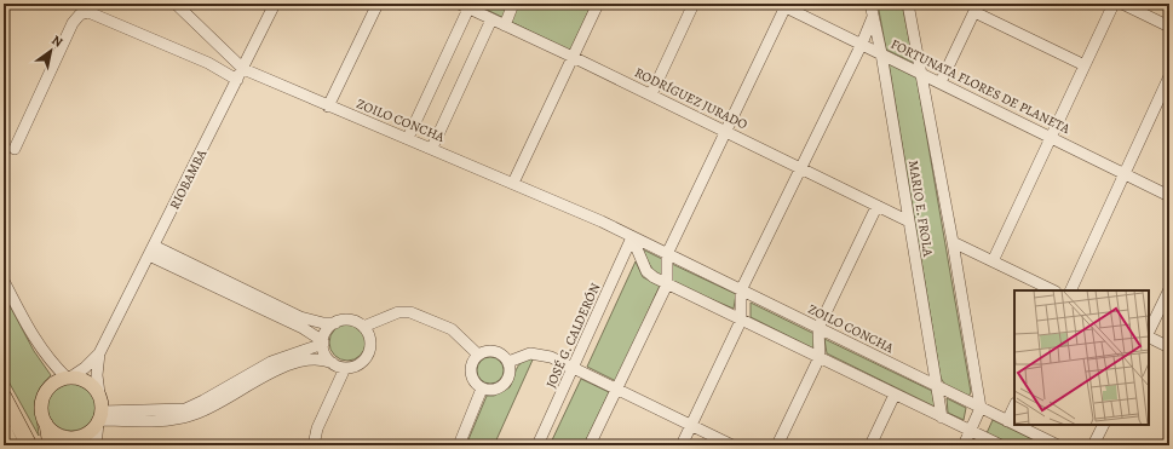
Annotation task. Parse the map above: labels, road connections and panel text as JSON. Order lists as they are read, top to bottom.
{
  "streets": {
    "street": [
      "FORTUNATA FLORES DE PLANETA",
      "RODRÍGUEZ JURADO",
      "ZOILO CONCHA",
      "RIOBAMBA",
      "MARIO E. FROLA",
      "JOSÉ G. CALDERÓN"
    ]
  },
  "crossings": [
    ["FORTUNATA FLORES DE PLANETA", "MARIO E. FROLA"],
    ["RODRÍGUEZ JURADO", "MARIO E. FROLA"],
    ["ZOILO CONCHA", "RIOBAMBA"],
    ["ZOILO CONCHA", "MARIO E. FROLA"],
    ["ZOILO CONCHA", "JOSÉ G. CALDERÓN"]
  ],
  "north": "top right"
}
